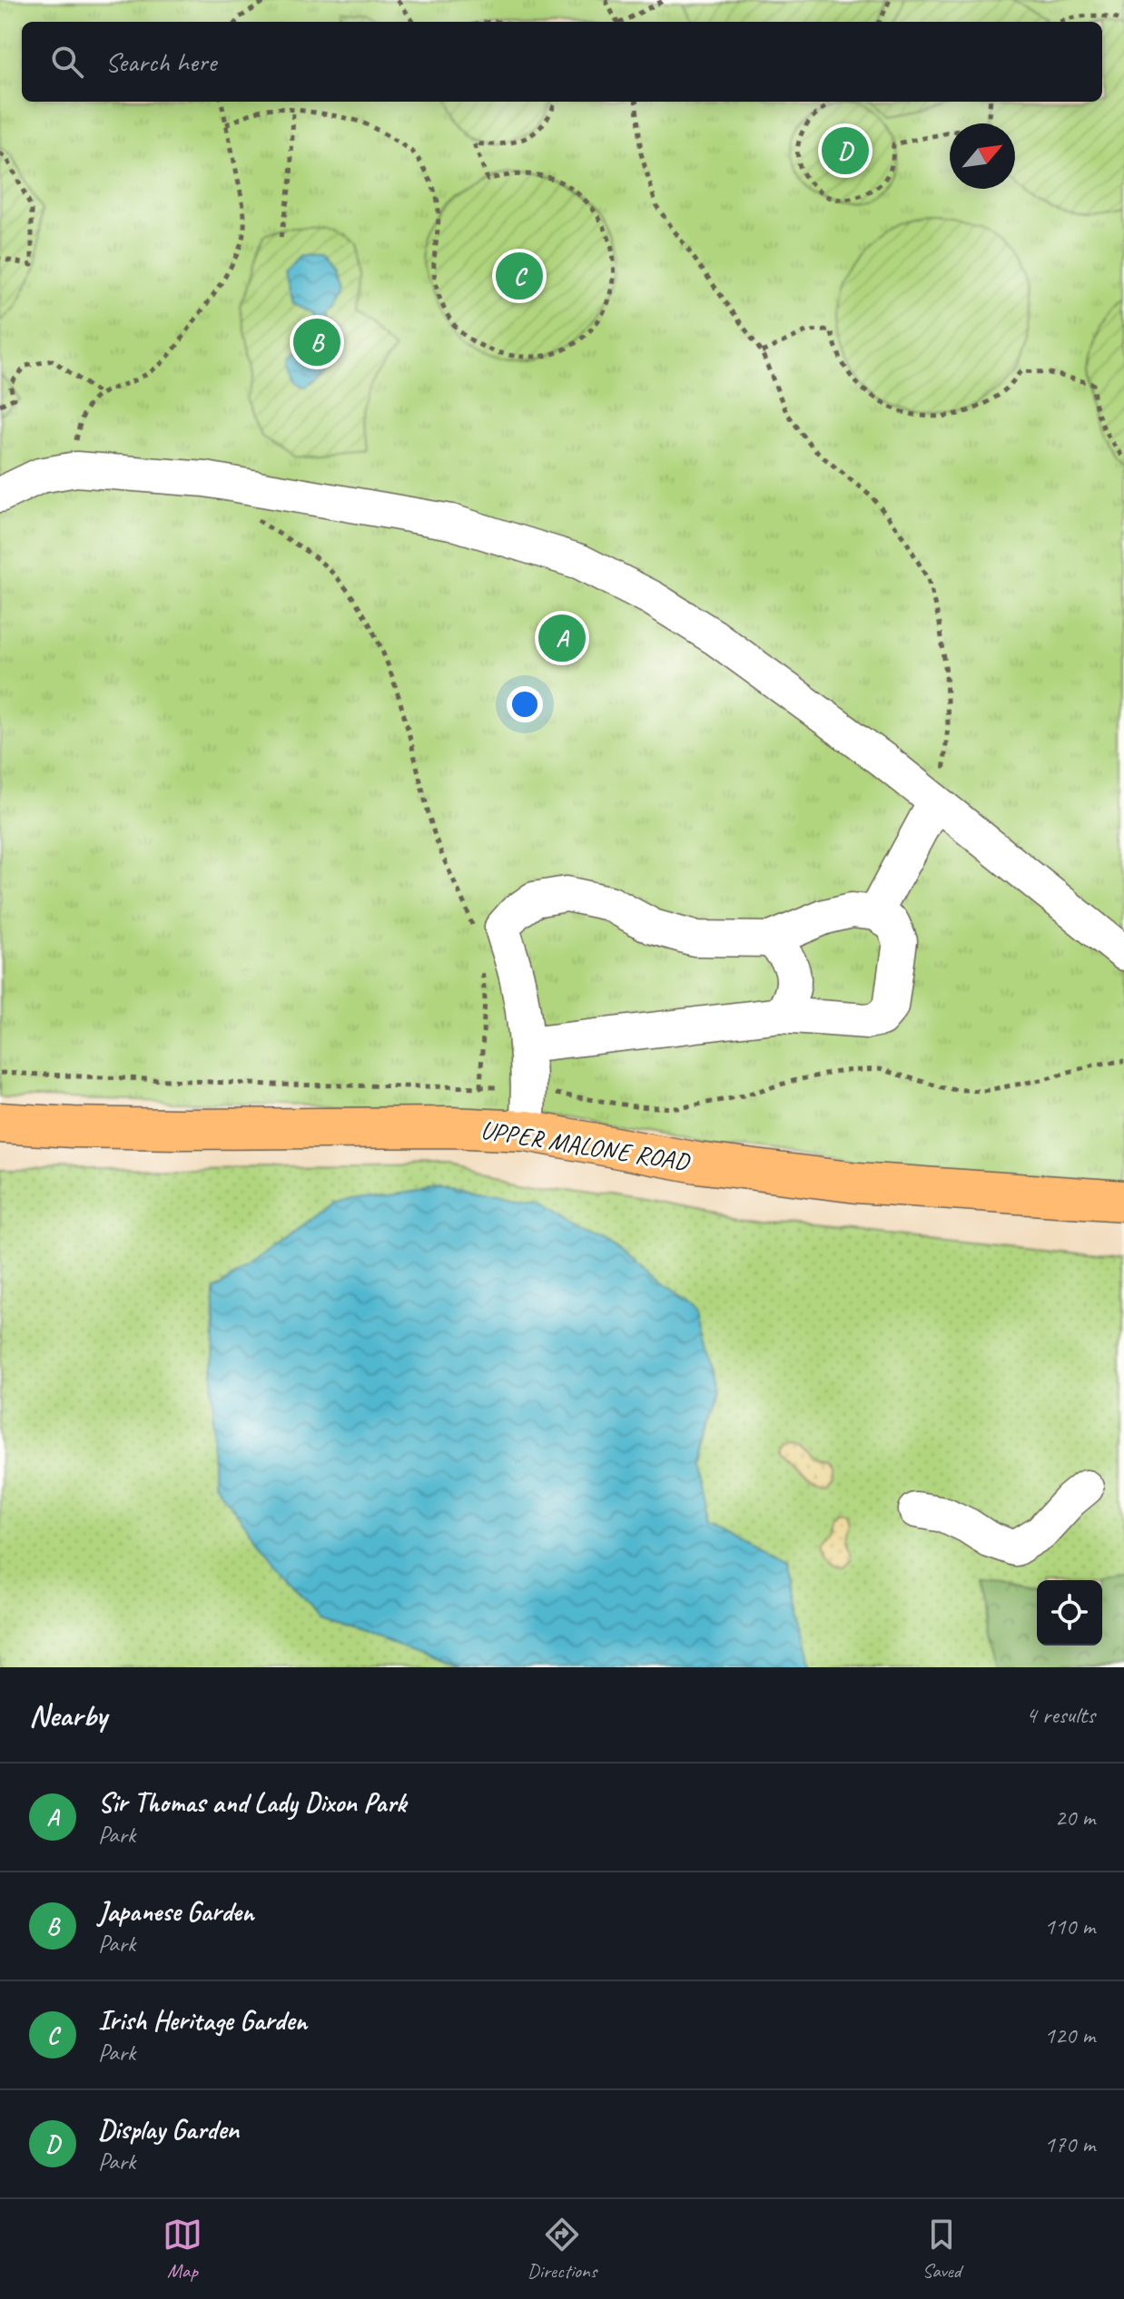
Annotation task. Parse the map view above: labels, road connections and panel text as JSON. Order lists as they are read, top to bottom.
{
  "streets": {
    "main road": ["UPPER MALONE ROAD"]
  },
  "north": "top right",
  "page": {
    "search": "Search here",
    "pins": [
      "D",
      "C",
      "B",
      "A"
    ],
    "heading": ["Nearby", "4 results"],
    "list": [
      {
        "mark": "A",
        "name": "Sir Thomas and Lady Dixon Park",
        "note": "Park",
        "value": "20 m"
      },
      {
        "mark": "B",
        "name": "Japanese Garden",
        "note": "Park",
        "value": "110 m"
      },
      {
        "mark": "C",
        "name": "Irish Heritage Garden",
        "note": "Park",
        "value": "120 m"
      },
      {
        "mark": "D",
        "name": "Display Garden",
        "note": "Park",
        "value": "170 m"
      }
    ],
    "nav": ["Map", "Directions", "Saved"]
  }
}
